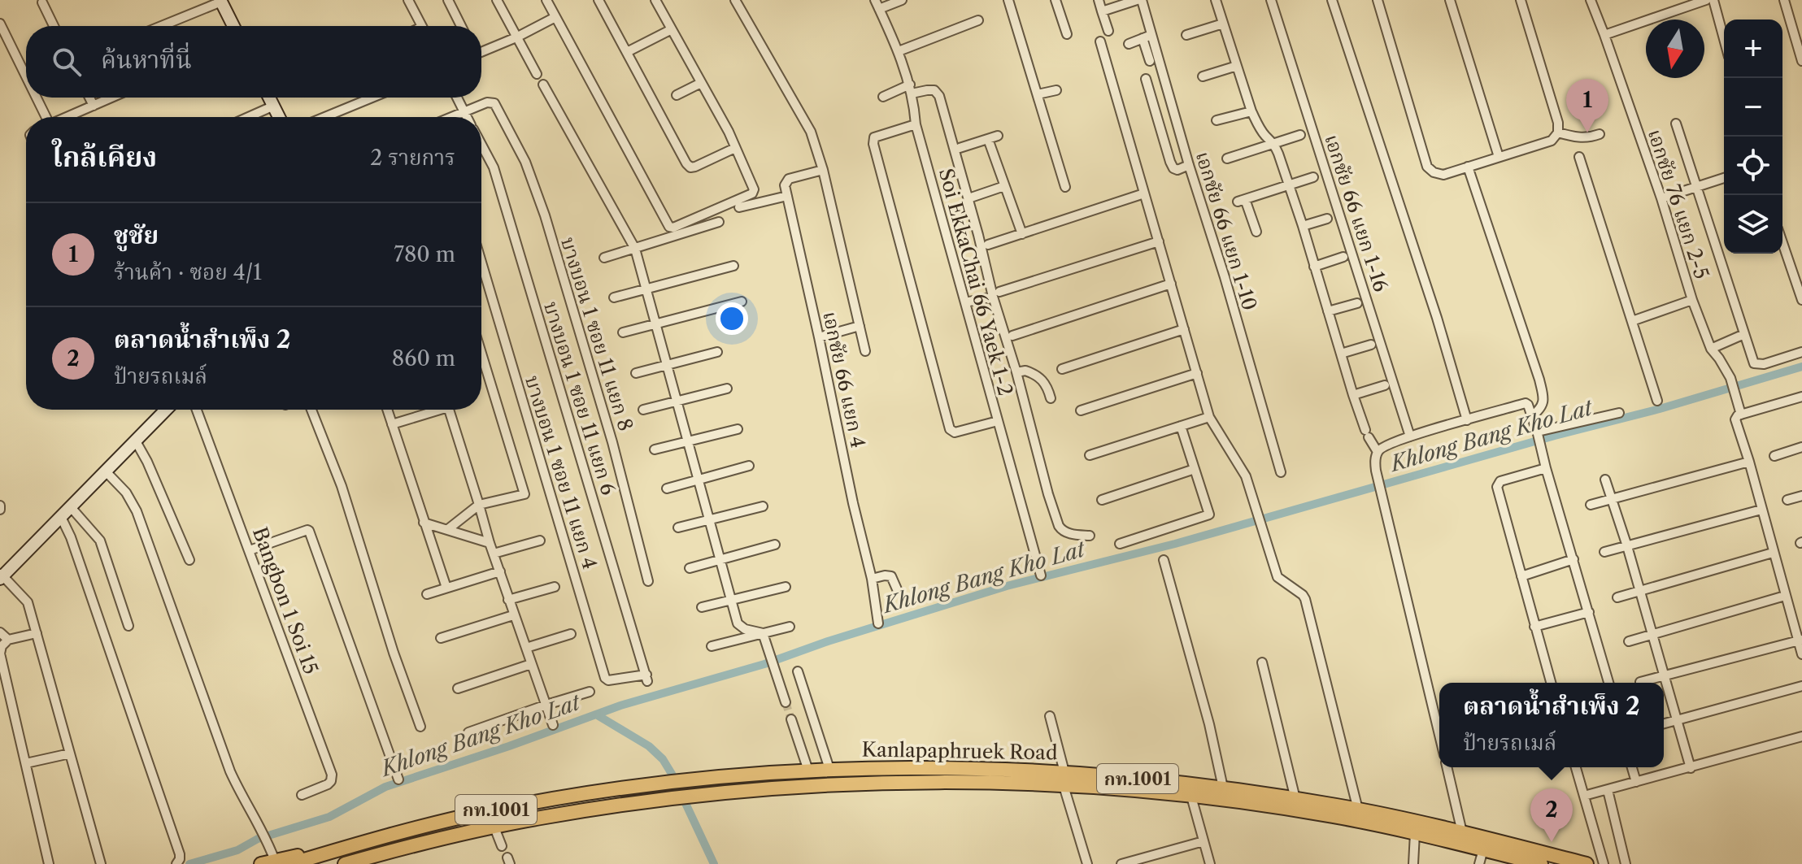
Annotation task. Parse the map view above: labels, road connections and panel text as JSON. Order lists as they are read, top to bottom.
{
  "streets": {
    "main road": ["Kanlapaphruek Road", "กท.1001"],
    "street": [
      "เอกชัย 76 แยก 2-5",
      "เอกชัย 66 แยก 1-16",
      "เอกชัย 66 แยก 1-10",
      "Soi EkkaChai 66 Yaek 1-2",
      "บางบอน 1 ซอย 11 แยก 8",
      "เอกชัย 66 แยก 4",
      "บางบอน 1 ซอย 11 แยก 6",
      "บางบอน 1 ซอย 11 แยก 4",
      "Bangbon 1 Soi 15"
    ]
  },
  "crossings": [
    ["บางบอน 1 ซอย 11 แยก 8", "บางบอน 1 ซอย 11 แยก 6"],
    ["บางบอน 1 ซอย 11 แยก 6", "บางบอน 1 ซอย 11 แยก 4"]
  ],
  "water": ["Khlong Bang Kho Lat"],
  "north": "bottom",
  "page": {
    "map_buttons": ["+", "−"],
    "search": "ค้นหาที่นี่",
    "pins": ["1", "2"],
    "heading": ["ใกล้เคียง", "2 รายการ"],
    "list": [
      {
        "mark": "1",
        "name": "ชูชัย",
        "note": "ร้านค้า · ซอย 4/1",
        "value": "780 m"
      },
      {
        "mark": "2",
        "name": "ตลาดน้ำสำเพ็ง 2",
        "note": "ป้ายรถเมล์",
        "value": "860 m"
      }
    ],
    "popup": ["ตลาดน้ำสำเพ็ง 2", "ป้ายรถเมล์"]
  }
}
